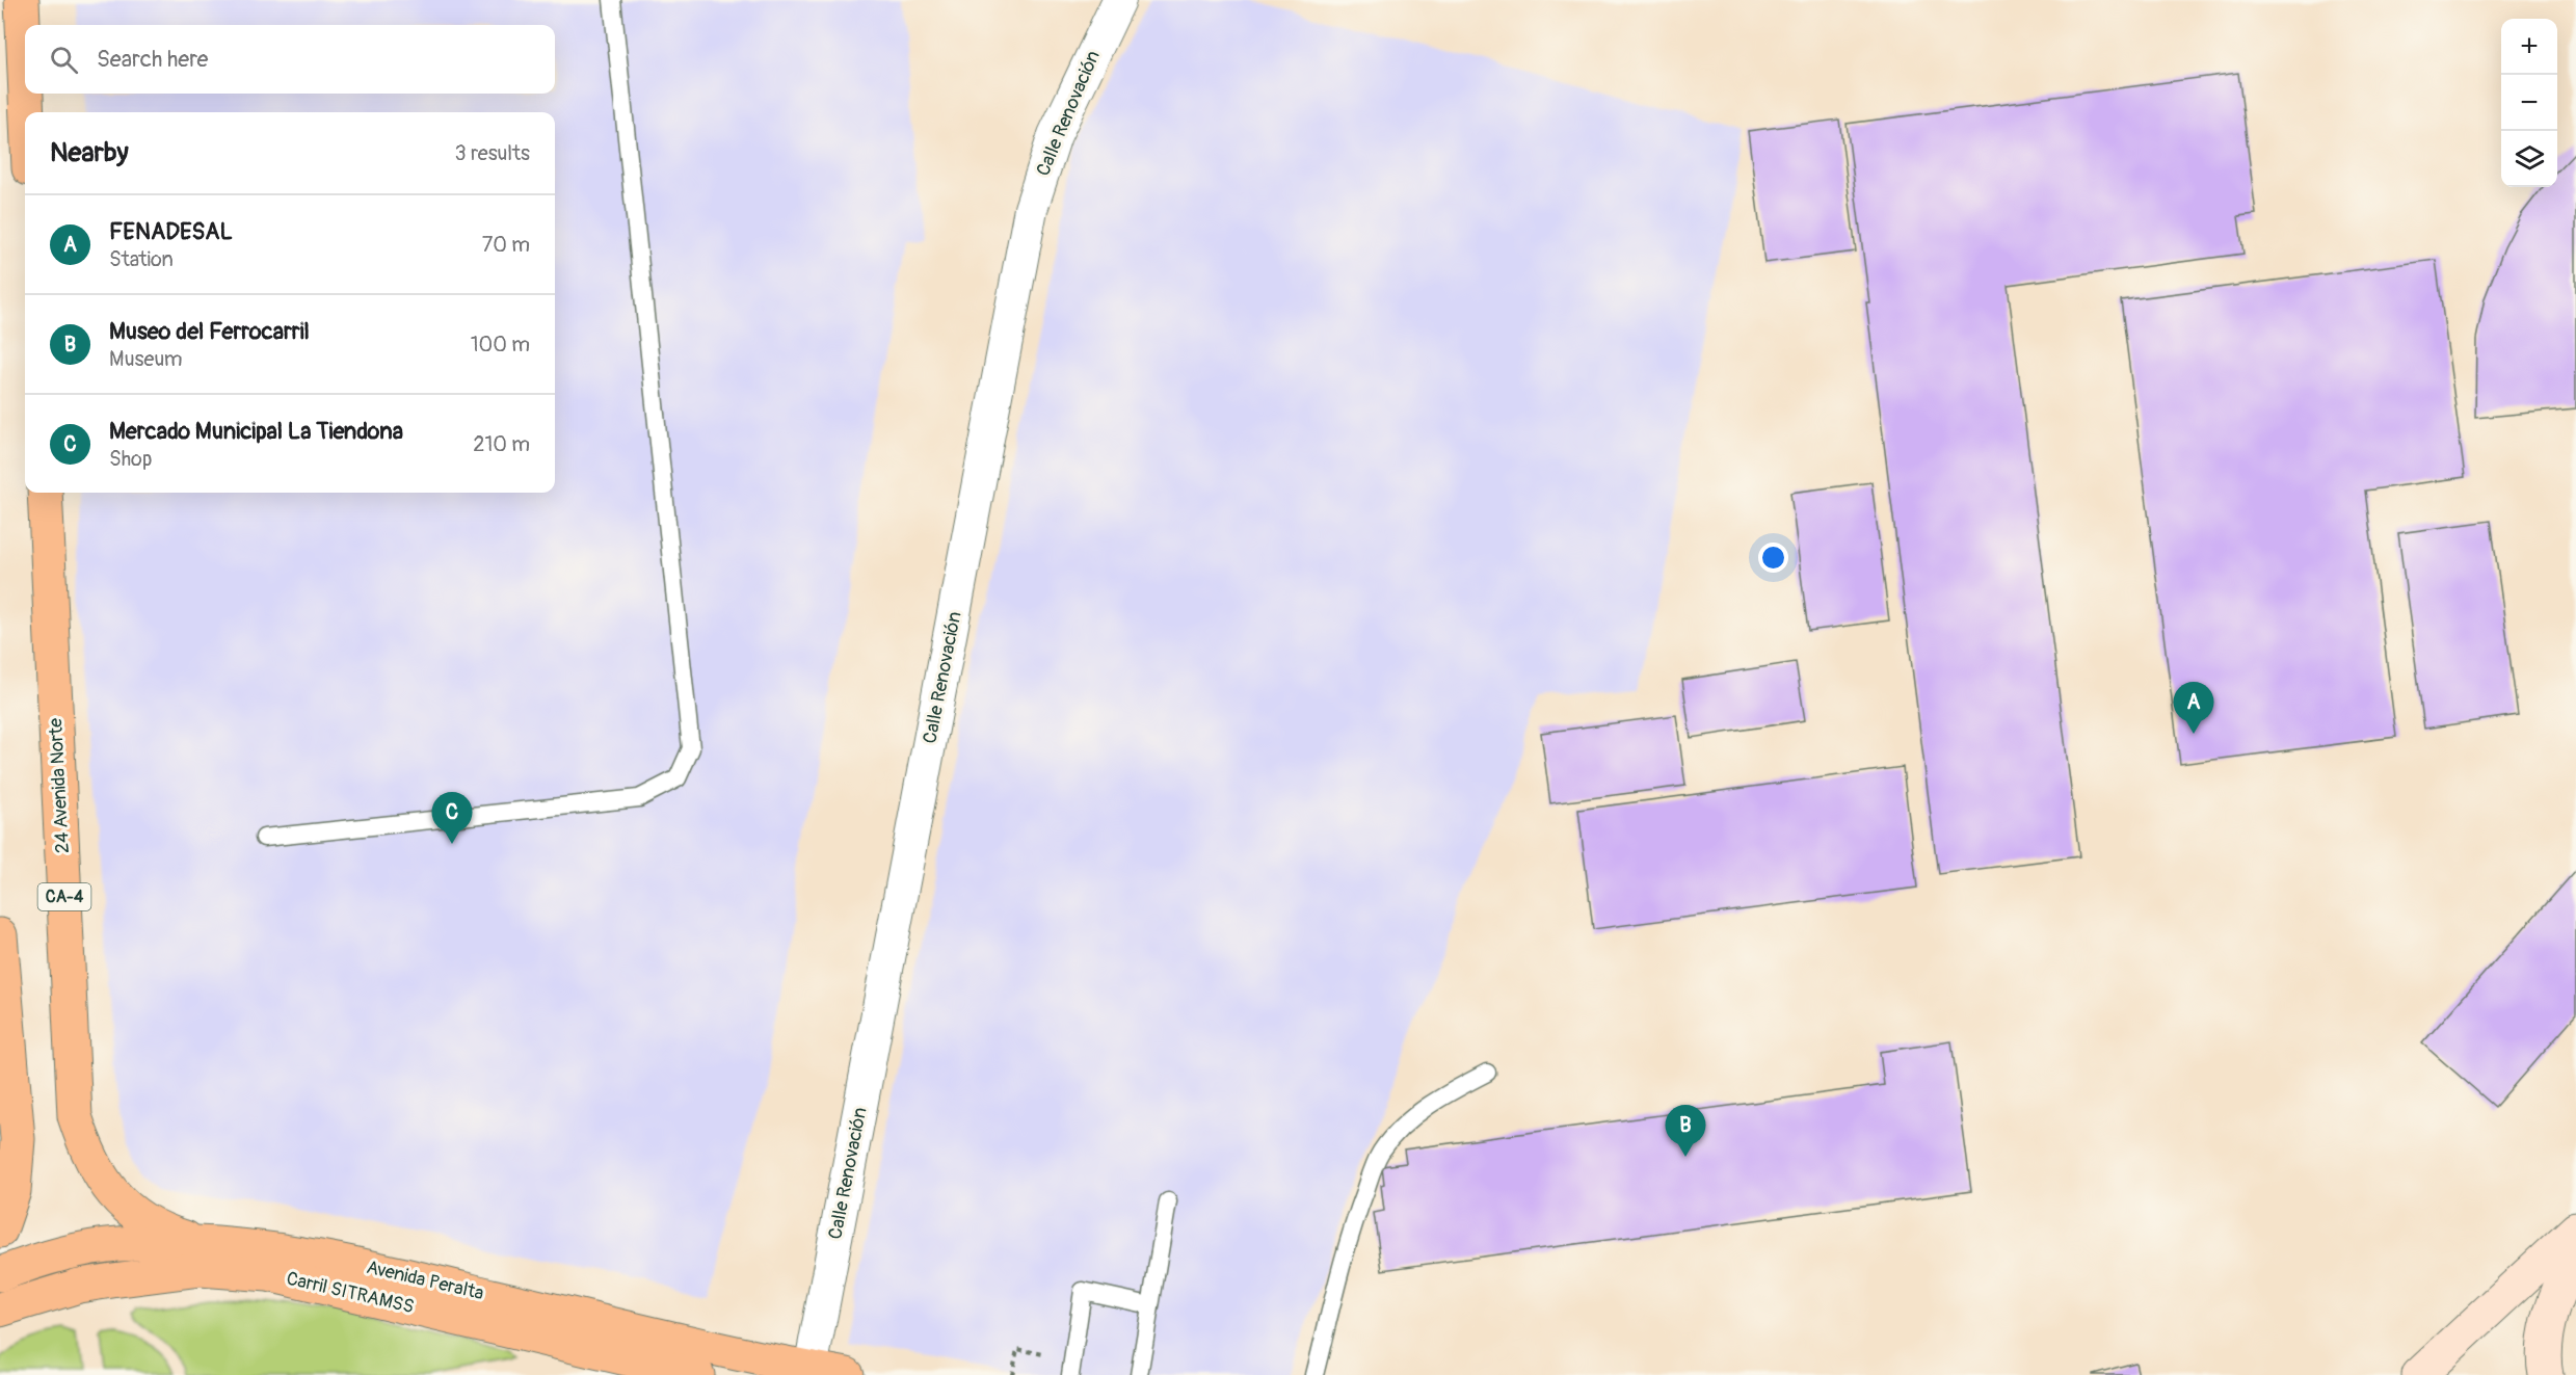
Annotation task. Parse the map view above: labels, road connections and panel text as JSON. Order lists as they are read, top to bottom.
{
  "streets": {
    "main road": [
      "24 Avenida Norte",
      "CA-4",
      "Avenida Peralta",
      "Carril SITRAMSS"
    ],
    "street": ["Calle Renovación"]
  },
  "crossings": [
    ["Calle Renovación", "Avenida Peralta"],
    ["24 Avenida Norte", "Avenida Peralta"]
  ],
  "page": {
    "map_buttons": ["+", "−"],
    "search": "Search here",
    "heading": ["Nearby", "3 results"],
    "list": [
      {
        "mark": "A",
        "name": "FENADESAL",
        "note": "Station",
        "value": "70 m"
      },
      {
        "mark": "B",
        "name": "Museo del Ferrocarril",
        "note": "Museum",
        "value": "100 m"
      },
      {
        "mark": "C",
        "name": "Mercado Municipal La Tiendona",
        "note": "Shop",
        "value": "210 m"
      }
    ],
    "pins": ["A", "C", "B"]
  }
}
